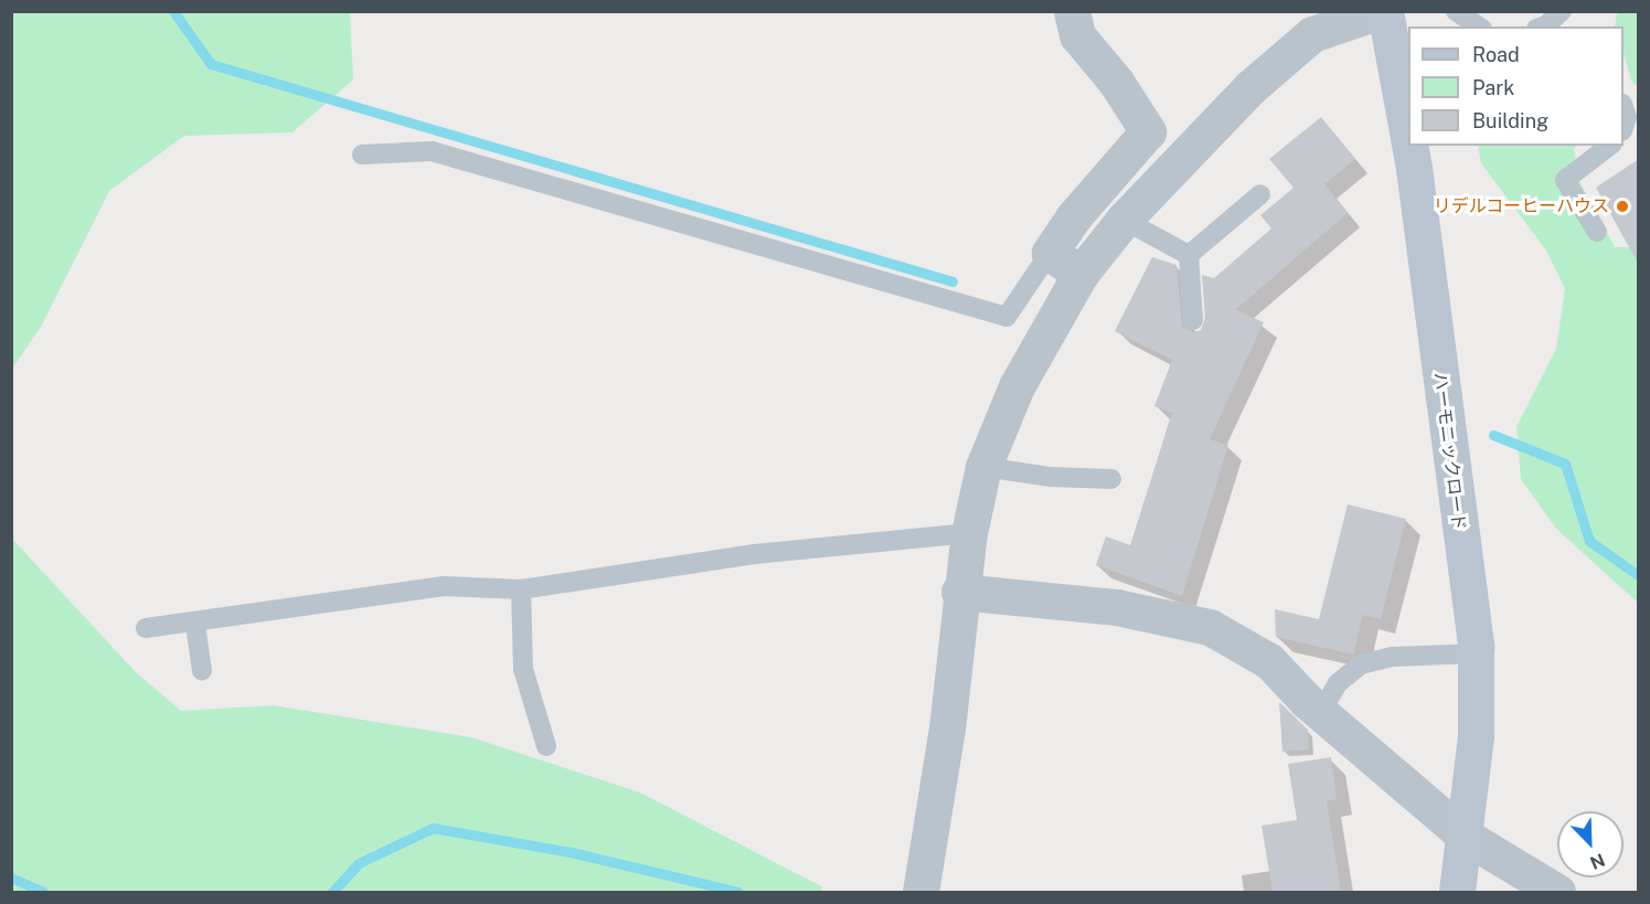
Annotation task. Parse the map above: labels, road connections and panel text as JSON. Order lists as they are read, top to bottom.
{
  "streets": {
    "street": ["ハーモニックロード"]
  },
  "places": ["リデルコーヒーハウス"],
  "legend": ["Road", "Park", "Building"],
  "north": "bottom right"
}
